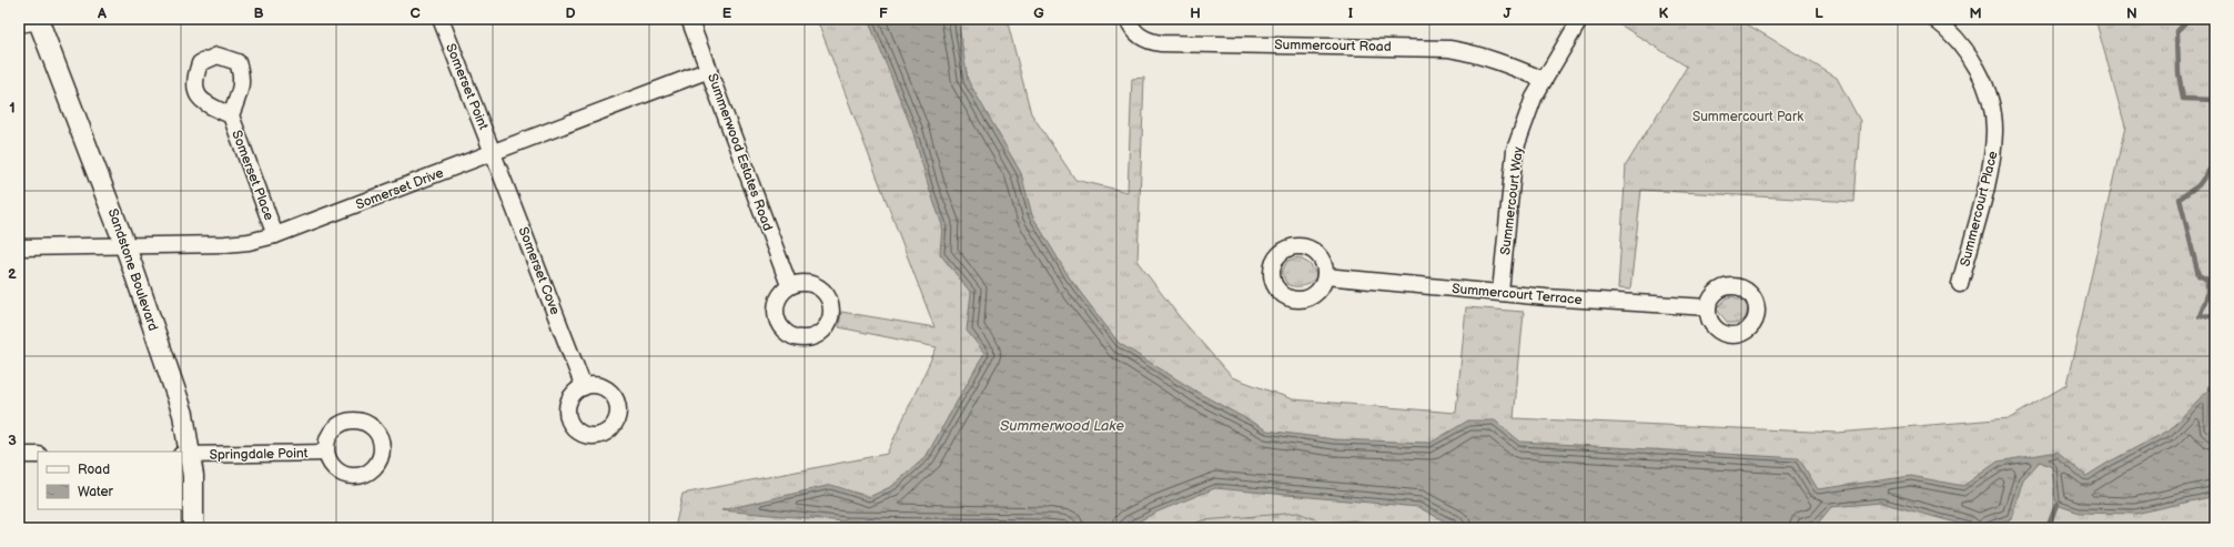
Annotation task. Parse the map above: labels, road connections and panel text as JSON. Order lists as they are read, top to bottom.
{
  "streets": {
    "street": [
      "Summercourt Road",
      "Somerset Point",
      "Summerwood Estates Road",
      "Somerset Place",
      "Somerset Drive",
      "Summercourt Way",
      "Summercourt Place",
      "Sandstone Boulevard",
      "Somerset Cove",
      "Summercourt Terrace",
      "Springdale Point"
    ]
  },
  "crossings": [
    ["Summercourt Road", "Summercourt Way"],
    ["Somerset Point", "Somerset Drive"],
    ["Somerset Point", "Somerset Cove"],
    ["Summerwood Estates Road", "Somerset Drive"],
    ["Somerset Place", "Somerset Drive"],
    ["Somerset Drive", "Sandstone Boulevard"],
    ["Somerset Drive", "Somerset Cove"],
    ["Summercourt Way", "Summercourt Terrace"],
    ["Sandstone Boulevard", "Springdale Point"]
  ],
  "water": ["Summerwood Lake"],
  "parks": ["Summercourt Park"],
  "legend": ["Road", "Water"],
  "grid": {
    "columns": [
      "A",
      "B",
      "C",
      "D",
      "E",
      "F",
      "G",
      "H",
      "I",
      "J",
      "K",
      "L",
      "M",
      "N"
    ],
    "rows": ["1", "2", "3"]
  }
}
